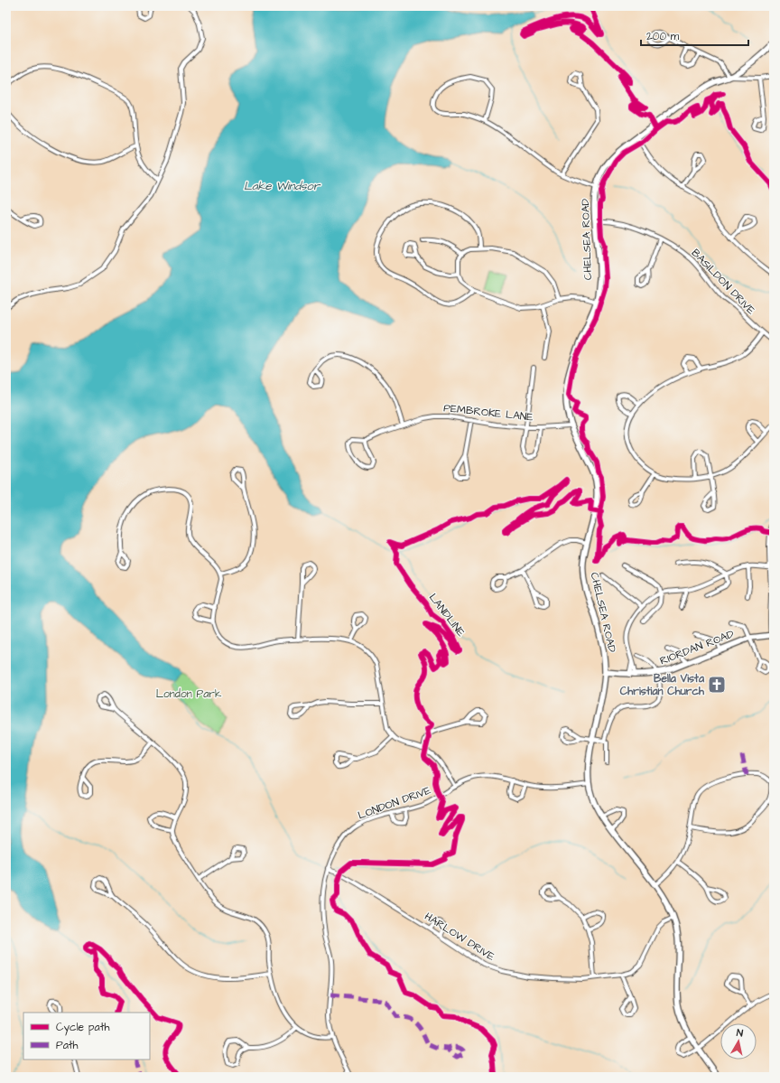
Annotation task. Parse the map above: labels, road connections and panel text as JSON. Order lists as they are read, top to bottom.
{
  "streets": {
    "street": [
      "CHELSEA ROAD",
      "BASILDON DRIVE",
      "PEMBROKE LANE",
      "RIORDAN ROAD",
      "LONDON DRIVE",
      "HARLOW DRIVE"
    ],
    "cycle path": ["LANDLINE"]
  },
  "crossings": [
    ["CHELSEA ROAD", "BASILDON DRIVE"],
    ["CHELSEA ROAD", "PEMBROKE LANE"],
    ["CHELSEA ROAD", "RIORDAN ROAD"],
    ["CHELSEA ROAD", "LONDON DRIVE"],
    ["CHELSEA ROAD", "HARLOW DRIVE"],
    ["LONDON DRIVE", "HARLOW DRIVE"]
  ],
  "water": ["Lake Windsor"],
  "parks": ["London Park"],
  "places": {
    "church": ["Bella Vista Christian Church"]
  },
  "legend": ["Cycle path", "Path"],
  "scale_bar": "200 m",
  "north": "top"
}
